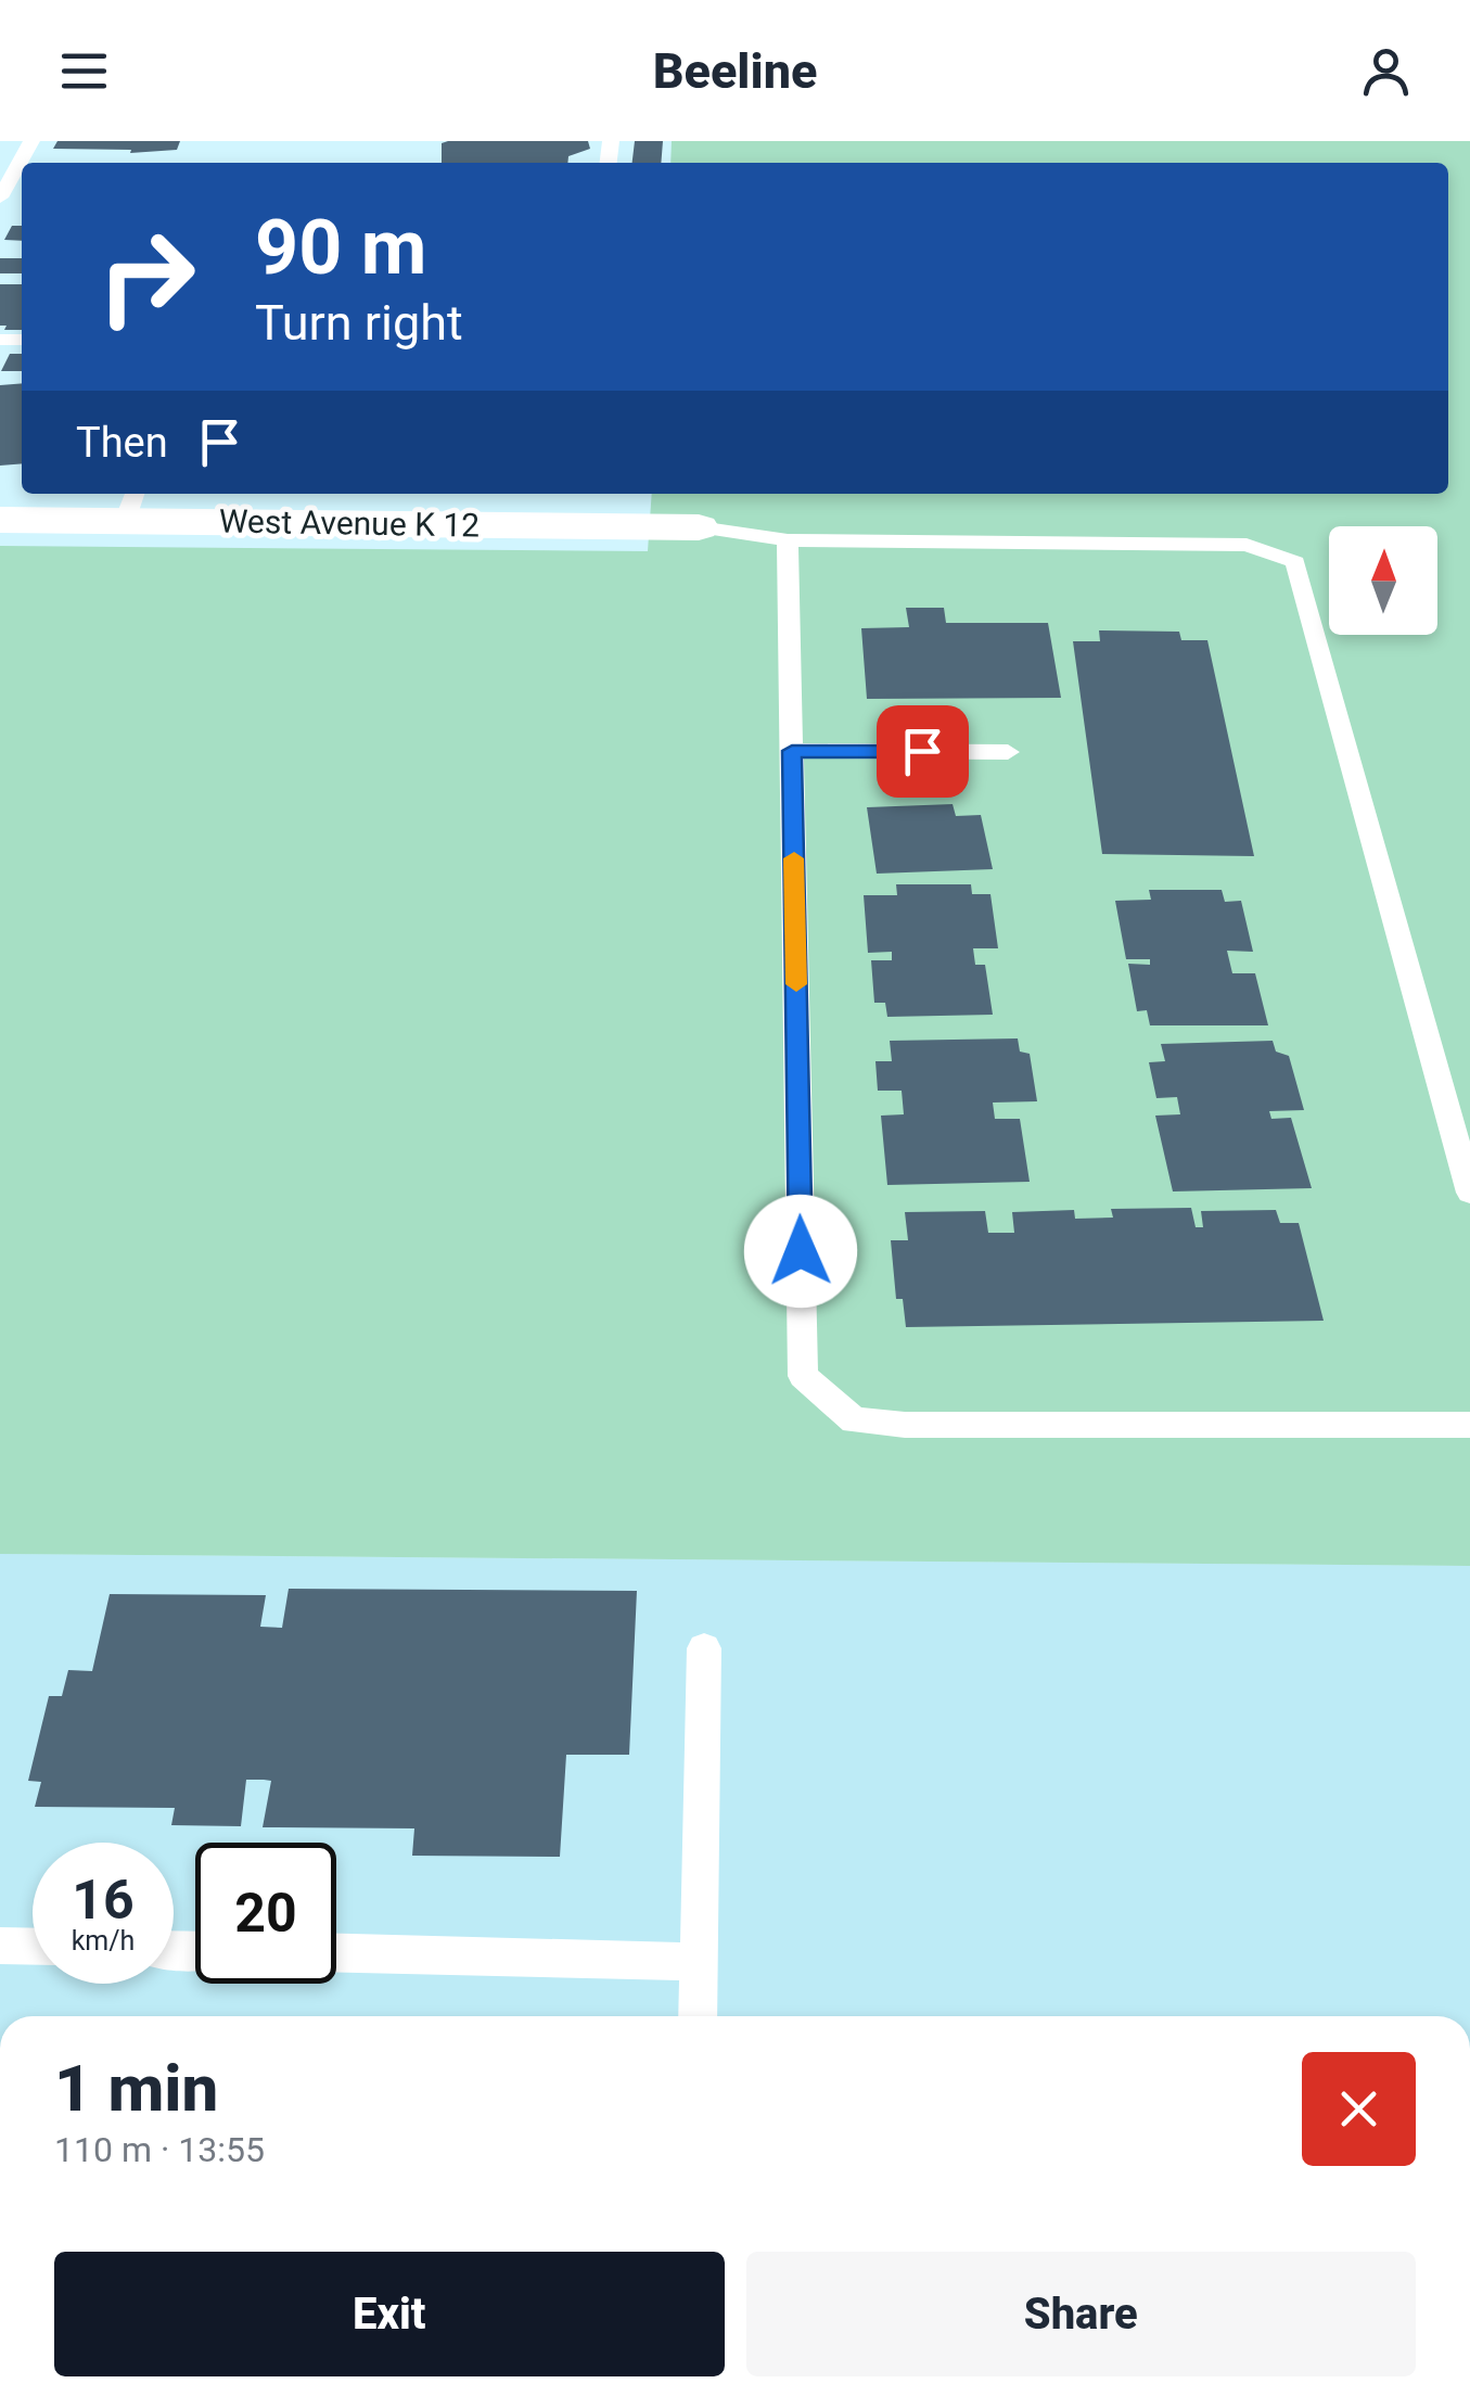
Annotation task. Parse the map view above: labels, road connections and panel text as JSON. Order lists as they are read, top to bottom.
{
  "streets": {
    "street": ["West Avenue K 12"]
  },
  "north": "top",
  "page": {
    "header": "Beeline",
    "turn": ["90 m", "Turn right"],
    "then": "Then",
    "speed": "16 km/h",
    "limit": "20",
    "heading": ["1 min", "110 m · 13:55"],
    "buttons": ["Exit", "Share"]
  }
}
